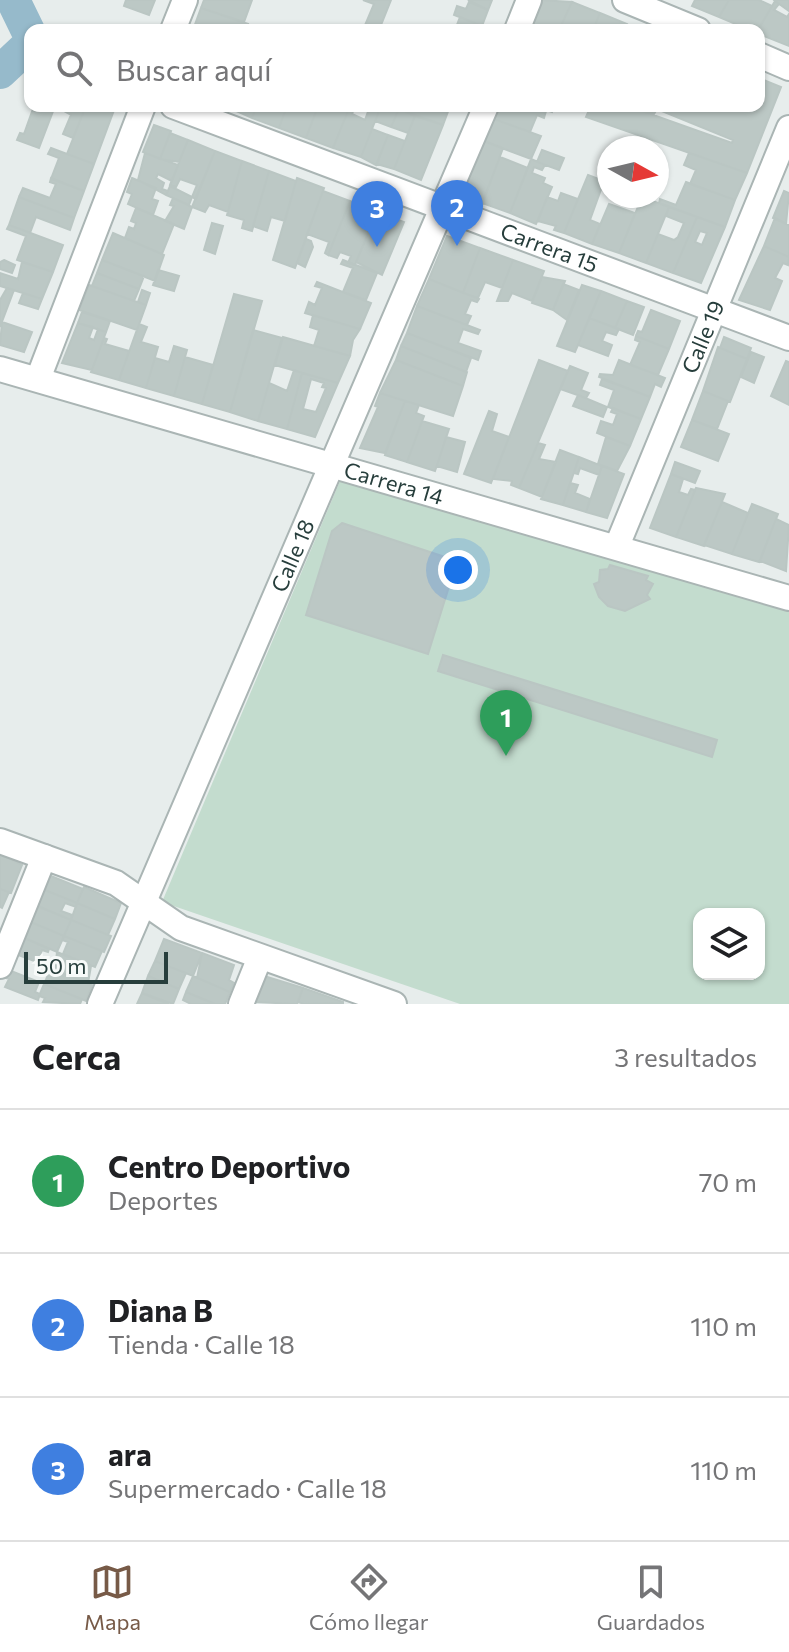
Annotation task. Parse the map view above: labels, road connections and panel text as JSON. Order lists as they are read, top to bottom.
{
  "streets": {
    "street": [
      "Carrera 15",
      "Calle 19",
      "Carrera 14",
      "Calle 18"
    ]
  },
  "crossings": [
    ["Carrera 15", "Calle 19"],
    ["Carrera 15", "Calle 18"],
    ["Calle 19", "Carrera 14"],
    ["Carrera 14", "Calle 18"]
  ],
  "scale_bar": "50 m",
  "north": "right",
  "page": {
    "search": "Buscar aquí",
    "pins": ["2", "3", "1"],
    "scale": "50 m",
    "heading": ["Cerca", "3 resultados"],
    "list": [
      {
        "mark": "1",
        "name": "Centro Deportivo",
        "note": "Deportes",
        "value": "70 m"
      },
      {
        "mark": "2",
        "name": "Diana B",
        "note": "Tienda · Calle 18",
        "value": "110 m"
      },
      {
        "mark": "3",
        "name": "ara",
        "note": "Supermercado · Calle 18",
        "value": "110 m"
      }
    ],
    "nav": ["Mapa", "Cómo llegar", "Guardados"]
  }
}
